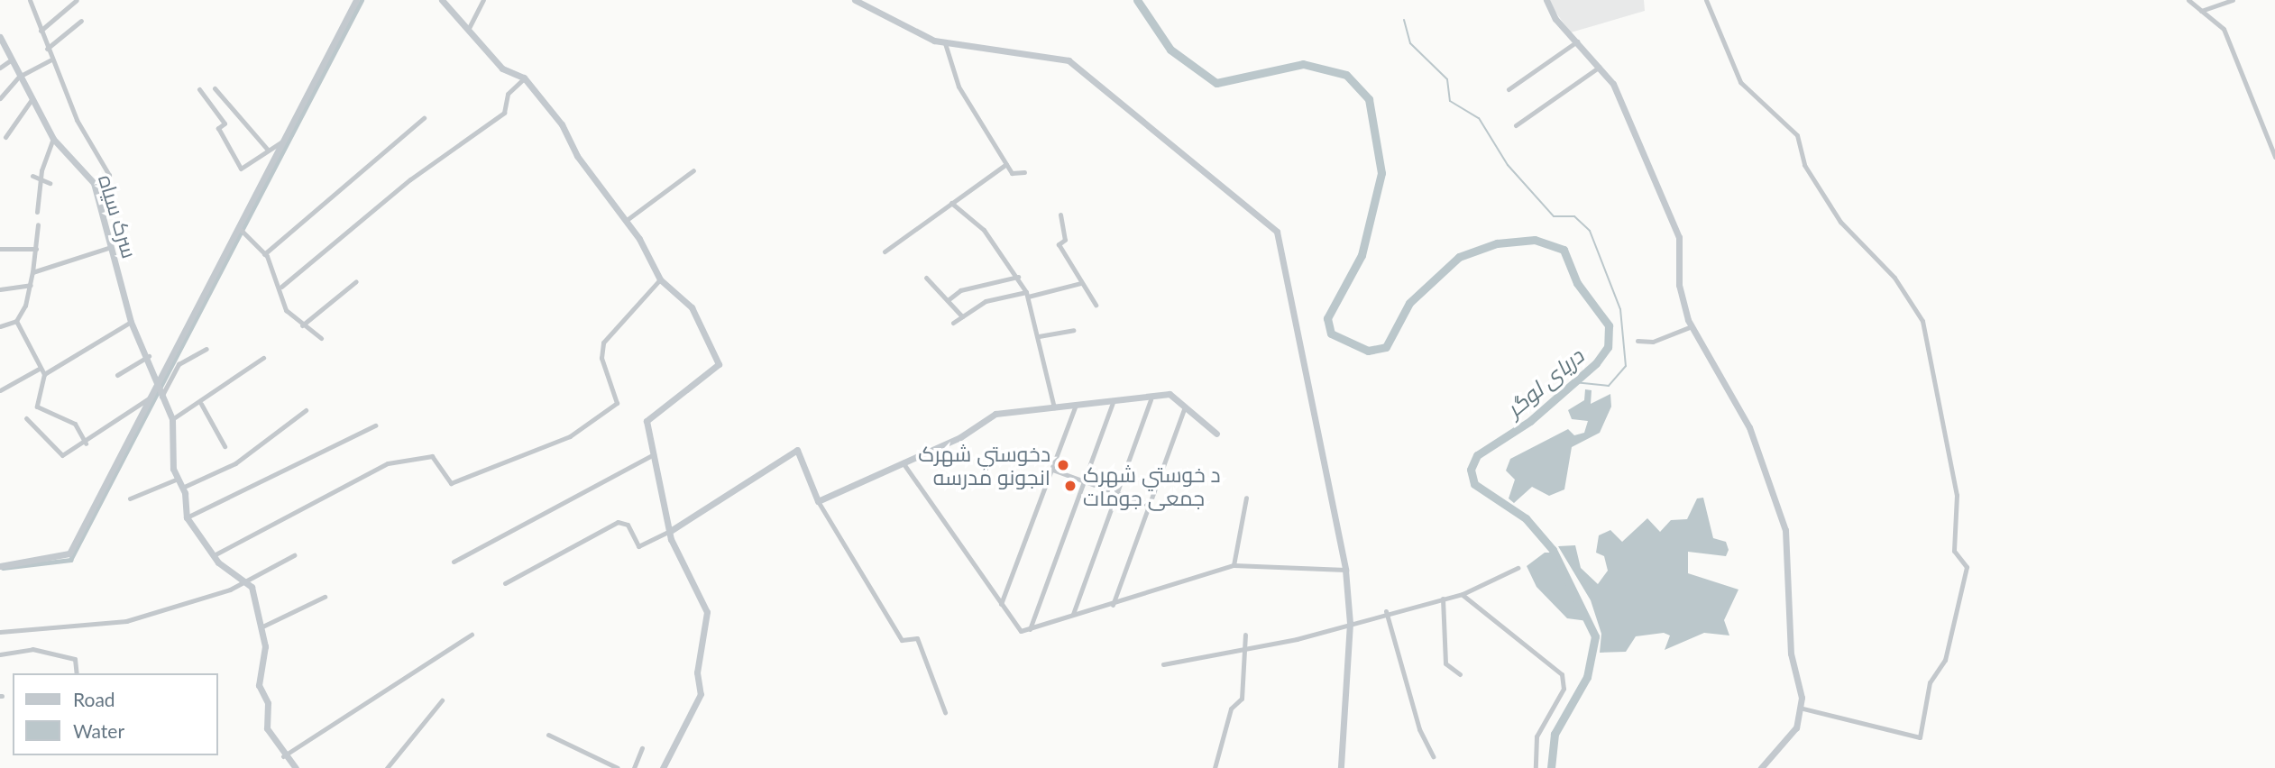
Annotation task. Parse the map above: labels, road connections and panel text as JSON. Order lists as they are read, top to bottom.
{
  "streets": {
    "street": ["سرک سیاه"]
  },
  "water": ["دریای لوگر"],
  "places": ["دخوستي شهرک انجونو مدرسه", "د خوستي شهرک جمعی جومات"],
  "legend": ["Road", "Water"]
}
